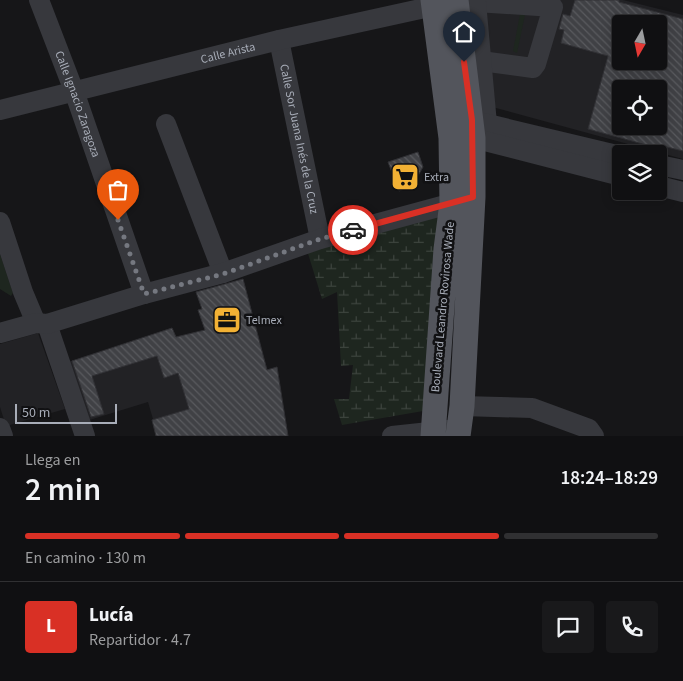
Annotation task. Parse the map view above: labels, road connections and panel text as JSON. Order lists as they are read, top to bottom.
{
  "streets": {
    "main road": ["Boulevard Leandro Rovirosa Wade"],
    "street": ["Calle Arista", "Calle Ignacio Zaragoza", "Calle Sor Juana Inés de la Cruz"]
  },
  "crossings": [
    ["Calle Arista", "Calle Ignacio Zaragoza"],
    ["Calle Arista", "Calle Sor Juana Inés de la Cruz"],
    ["Calle Arista", "Boulevard Leandro Rovirosa Wade"]
  ],
  "places": {
    "supermarket": ["Extra"],
    "office": ["Telmex"]
  },
  "scale_bar": "50 m",
  "north": "bottom",
  "page": {
    "scale": "50 m",
    "heading": ["2 min", "Llega en", "18:24–18:29"],
    "panel": ["Lucía", "Repartidor · 4.7"],
    "bar": "En camino · 130 m",
    "round": "L"
  }
}
